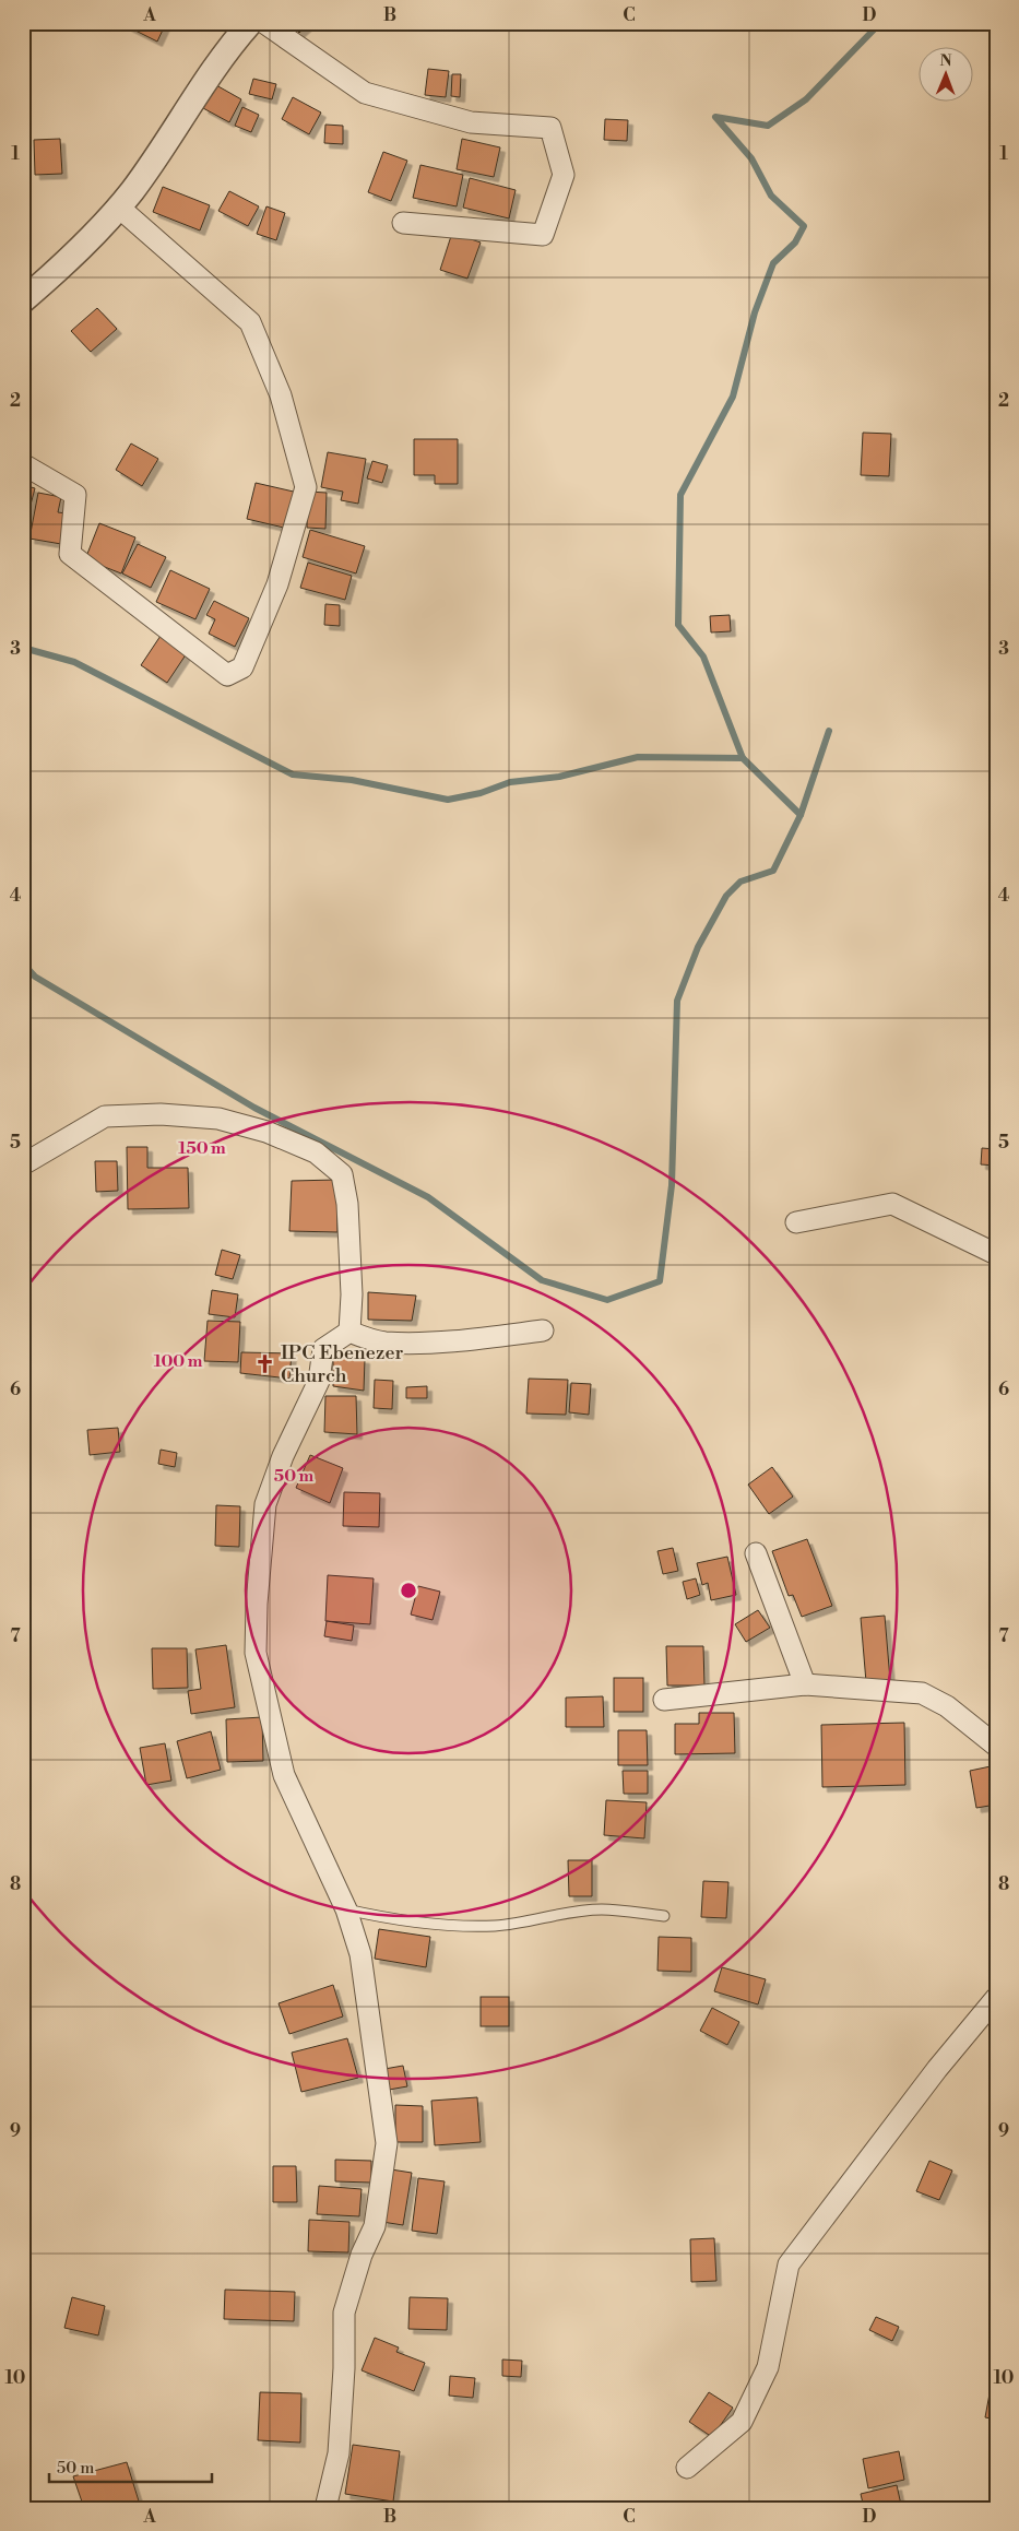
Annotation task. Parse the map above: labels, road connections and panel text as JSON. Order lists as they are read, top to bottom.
{
  "places": {
    "church": ["IPC Ebenezer Church"]
  },
  "scale_bar": "50 m",
  "north": "top",
  "grid": {
    "columns": [
      "A",
      "B",
      "C",
      "D"
    ],
    "rows": [
      "1",
      "2",
      "3",
      "4",
      "5",
      "6",
      "7",
      "8",
      "9",
      "10"
    ]
  },
  "rings": ["150 m", "100 m", "50 m"]
}
